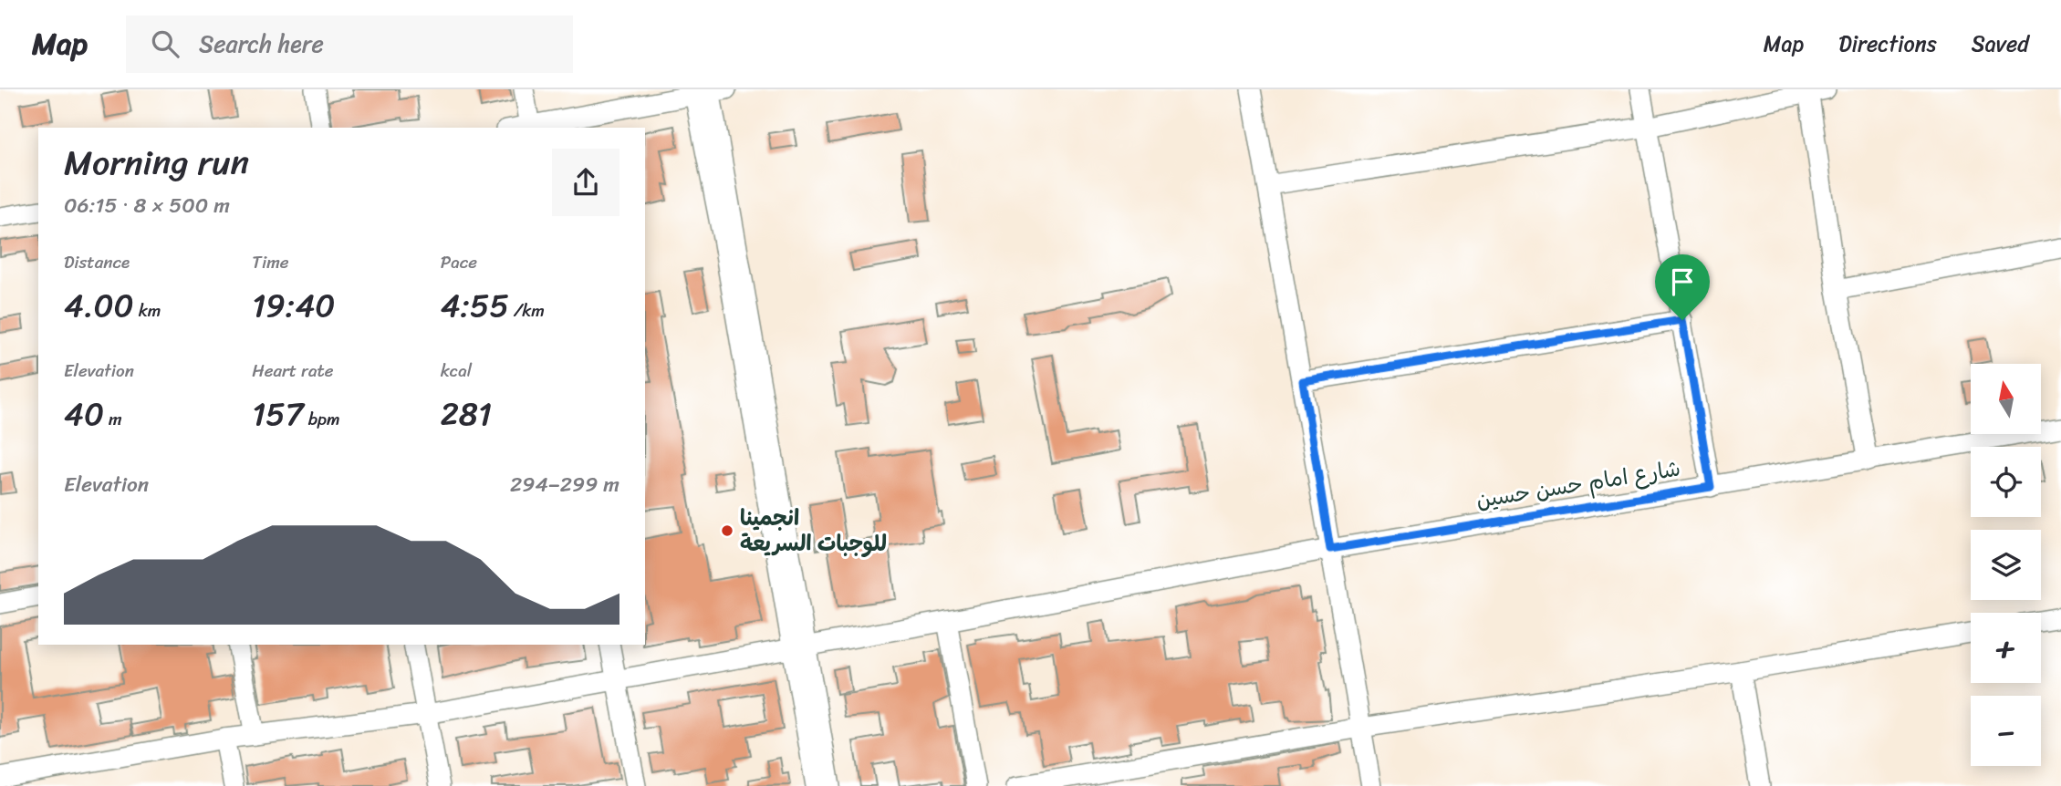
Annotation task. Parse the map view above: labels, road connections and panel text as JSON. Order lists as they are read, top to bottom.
{
  "streets": {
    "street": ["شارع امام حسن حسين"]
  },
  "places": ["انجمينا للوجبات السريعة"],
  "north": "top",
  "page": {
    "header": "Map",
    "search": "Search here",
    "nav": ["Map", "Directions", "Saved"],
    "heading": ["Morning run", "06:15 · 8 × 500 m"],
    "stats": [
      ["Distance", "4.00 km"],
      ["Time", "19:40"],
      ["Pace", "4:55 /km"],
      ["Elevation", "40 m"],
      ["Heart rate", "157 bpm"],
      ["kcal", "281"]
    ],
    "map_buttons": ["+", "−"],
    "chart": ["Elevation", "294–299 m"]
  }
}
